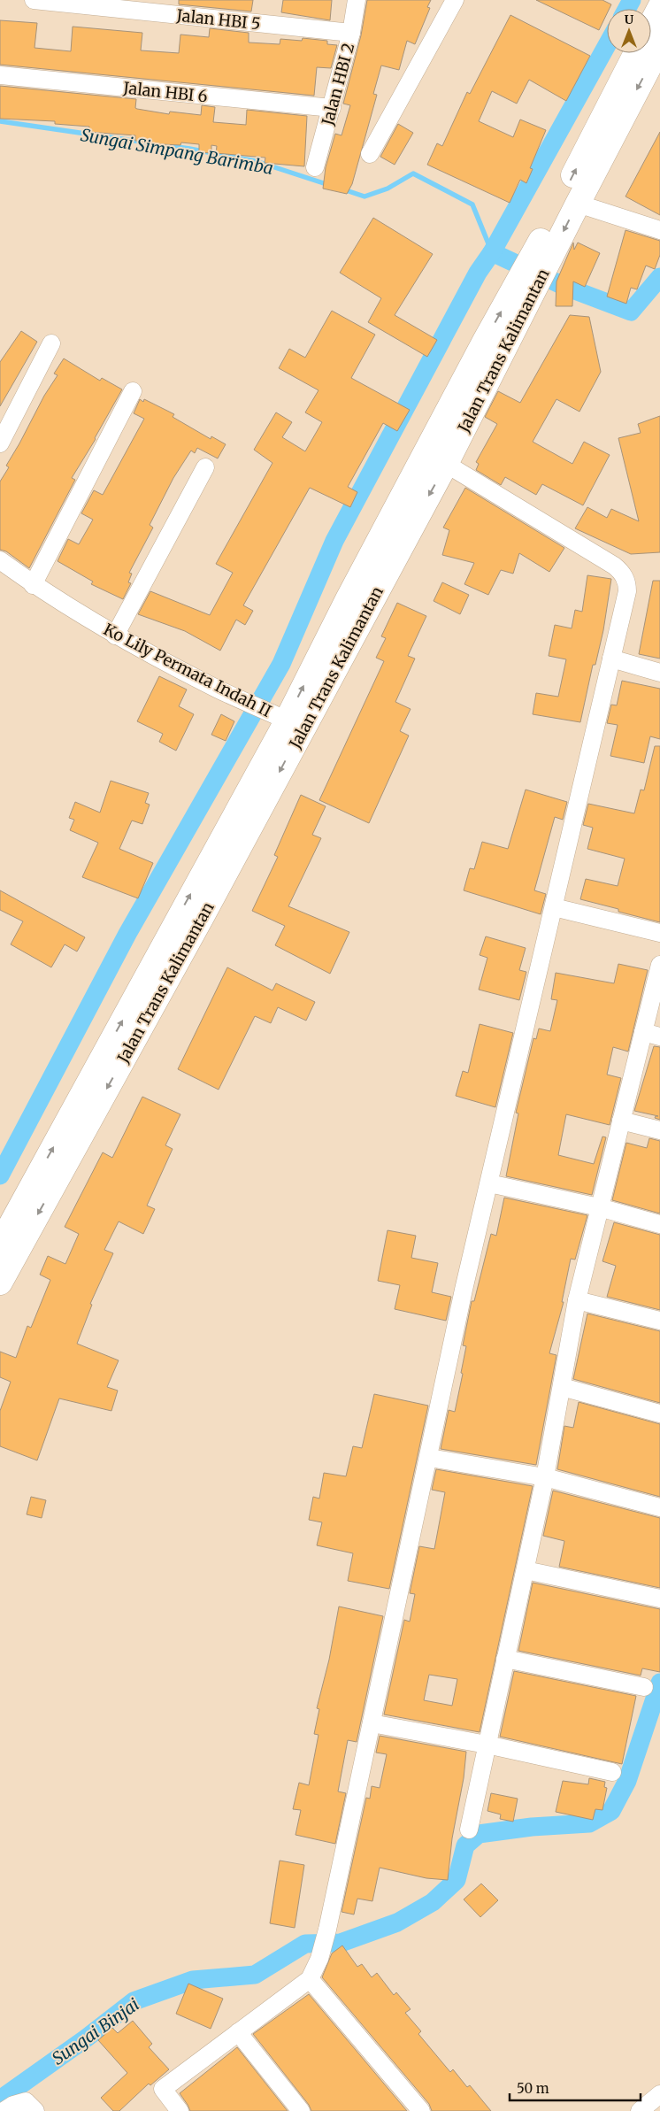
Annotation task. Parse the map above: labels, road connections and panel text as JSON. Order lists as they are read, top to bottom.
{
  "streets": {
    "highway": ["Jalan Trans Kalimantan"],
    "street": [
      "Jalan HBI 5",
      "Jalan HBI 2",
      "Jalan HBI 6",
      "Ko Lily Permata Indah II"
    ]
  },
  "crossings": [
    ["Jalan HBI 5", "Jalan HBI 2"],
    ["Jalan HBI 2", "Jalan HBI 6"],
    ["Jalan Trans Kalimantan", "Ko Lily Permata Indah II"]
  ],
  "water": ["Sungai Simpang Barimba", "Sungai Binjai"],
  "scale_bar": "50 m",
  "north": "top"
}
